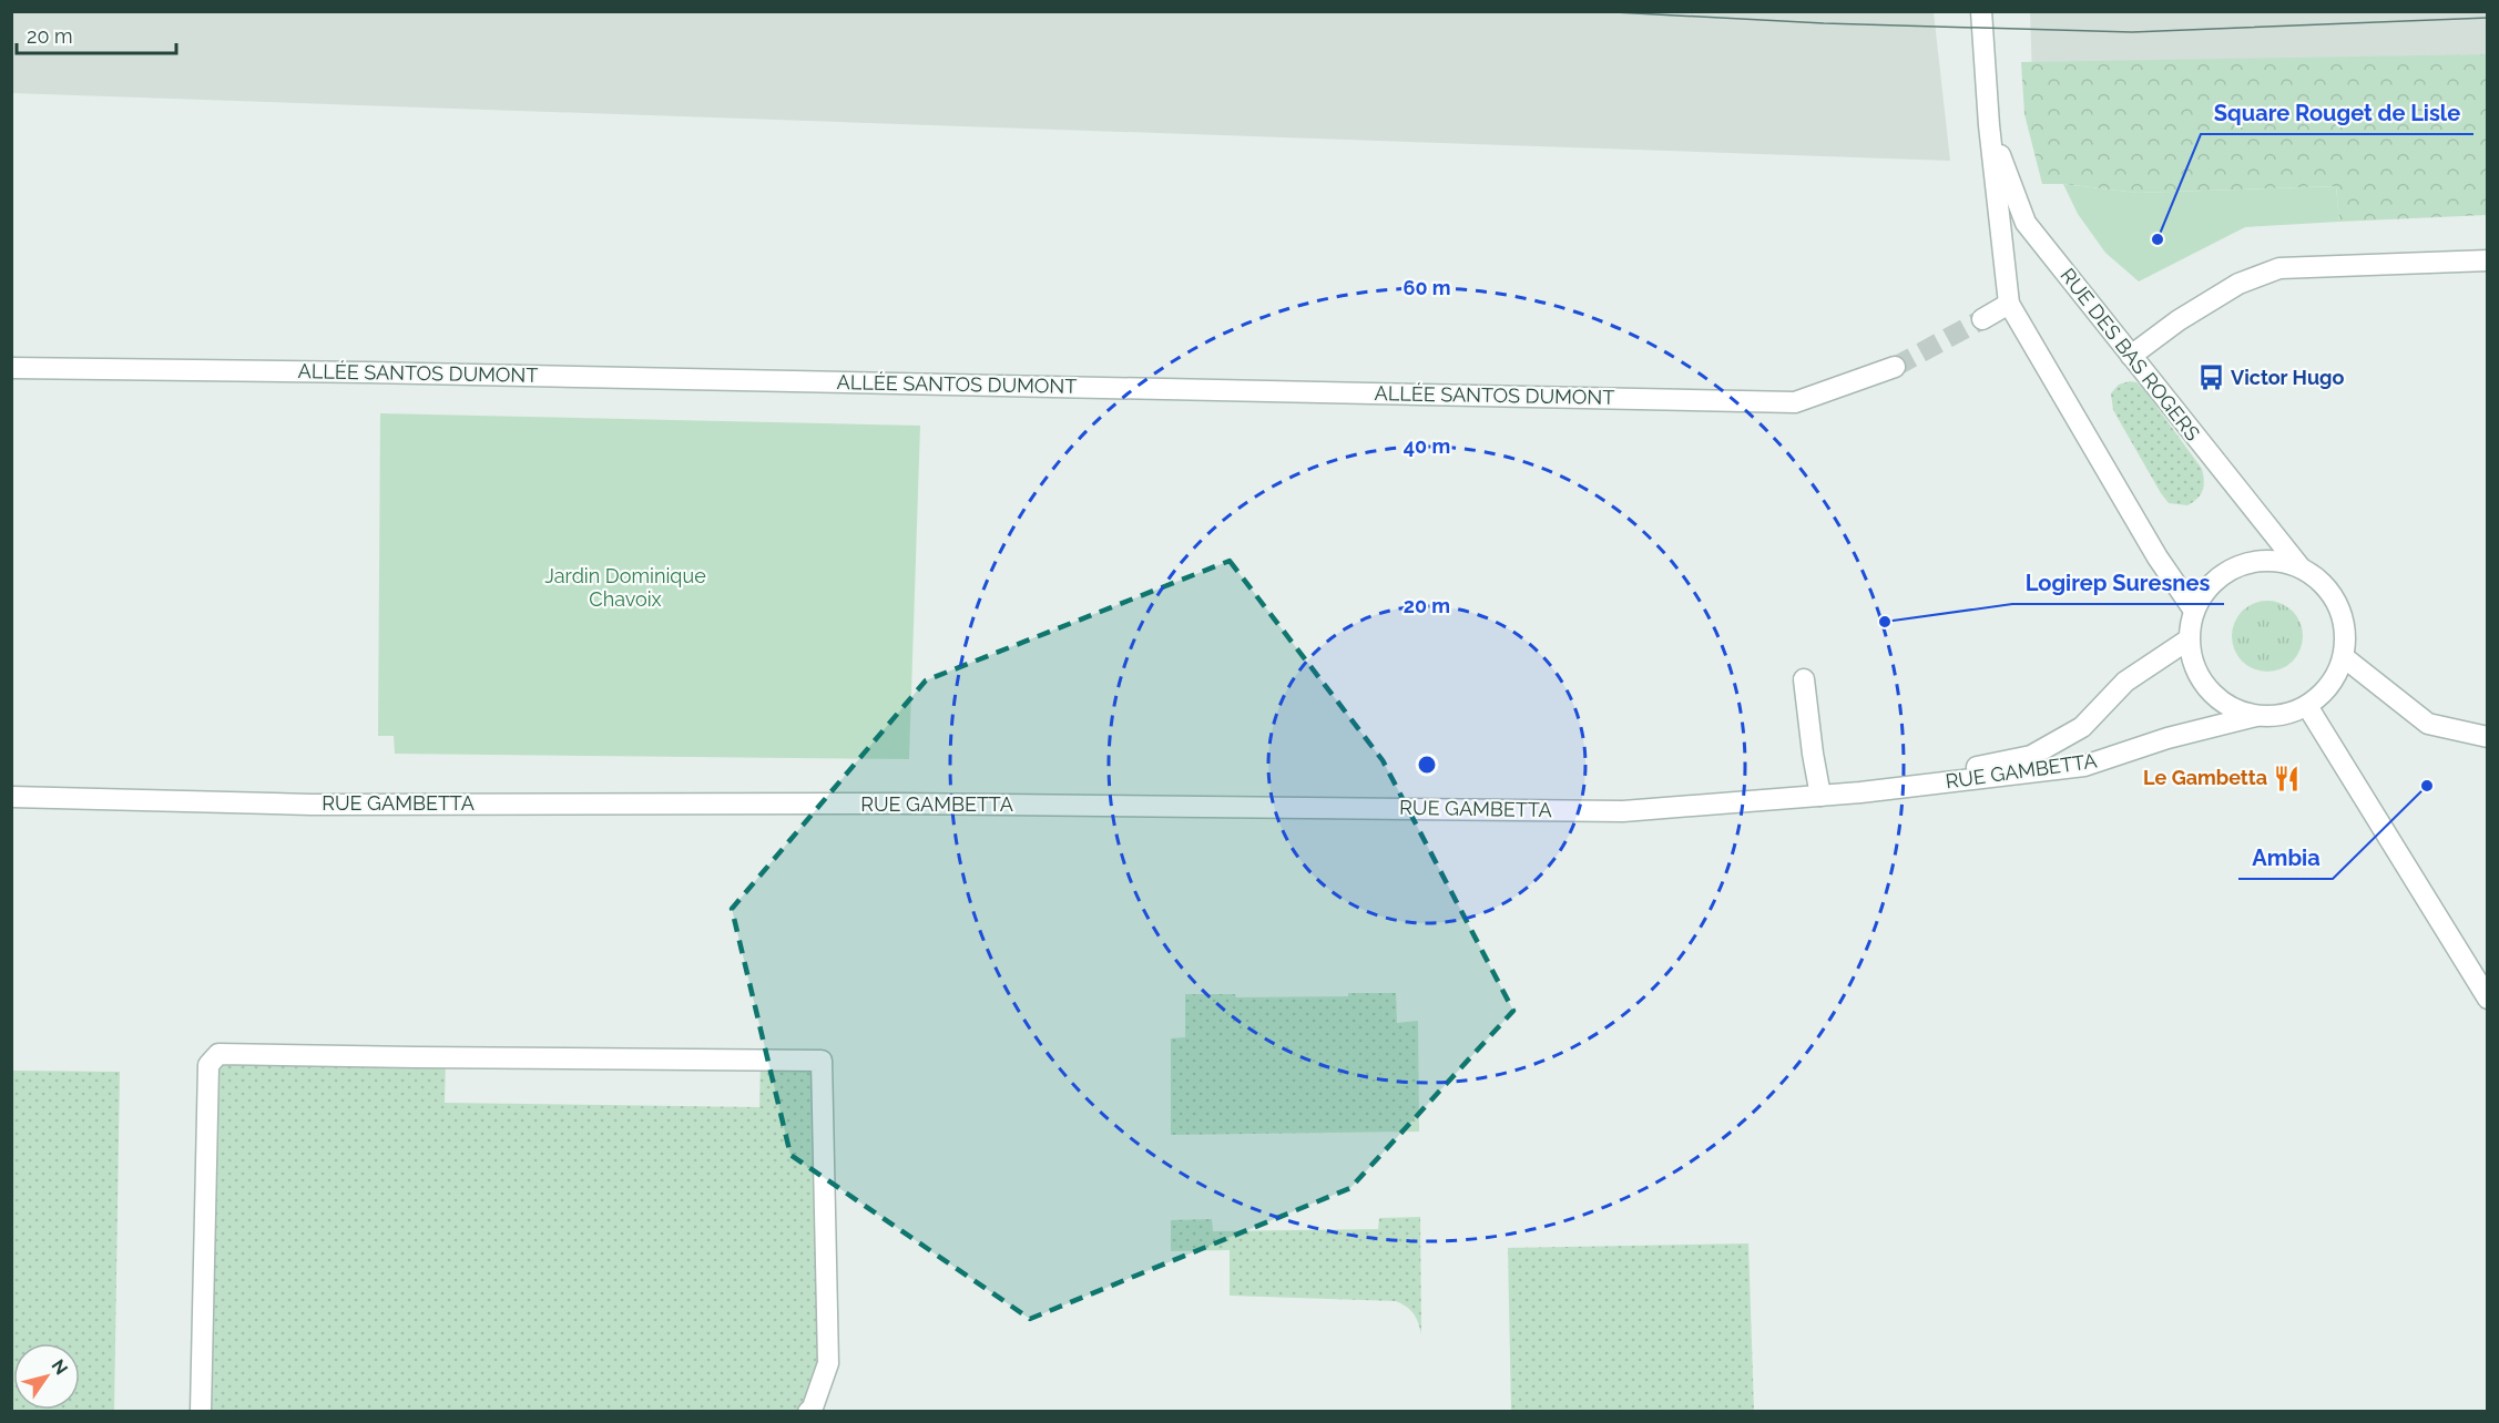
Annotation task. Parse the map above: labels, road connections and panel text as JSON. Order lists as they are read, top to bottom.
{
  "streets": {
    "street": ["RUE DES BAS ROGERS", "ALLÉE SANTOS DUMONT", "RUE GAMBETTA"]
  },
  "crossings": [
    ["RUE DES BAS ROGERS", "RUE GAMBETTA"]
  ],
  "parks": ["Jardin Dominique Chavoix"],
  "places": {
    "other": ["Square Rouget de Lisle", "Logirep Suresnes", "Ambia"],
    "bus stop": ["Victor Hugo"],
    "restaurant": ["Le Gambetta"]
  },
  "scale_bar": "20 m",
  "north": "top right",
  "rings": ["60 m", "40 m", "20 m"]
}
